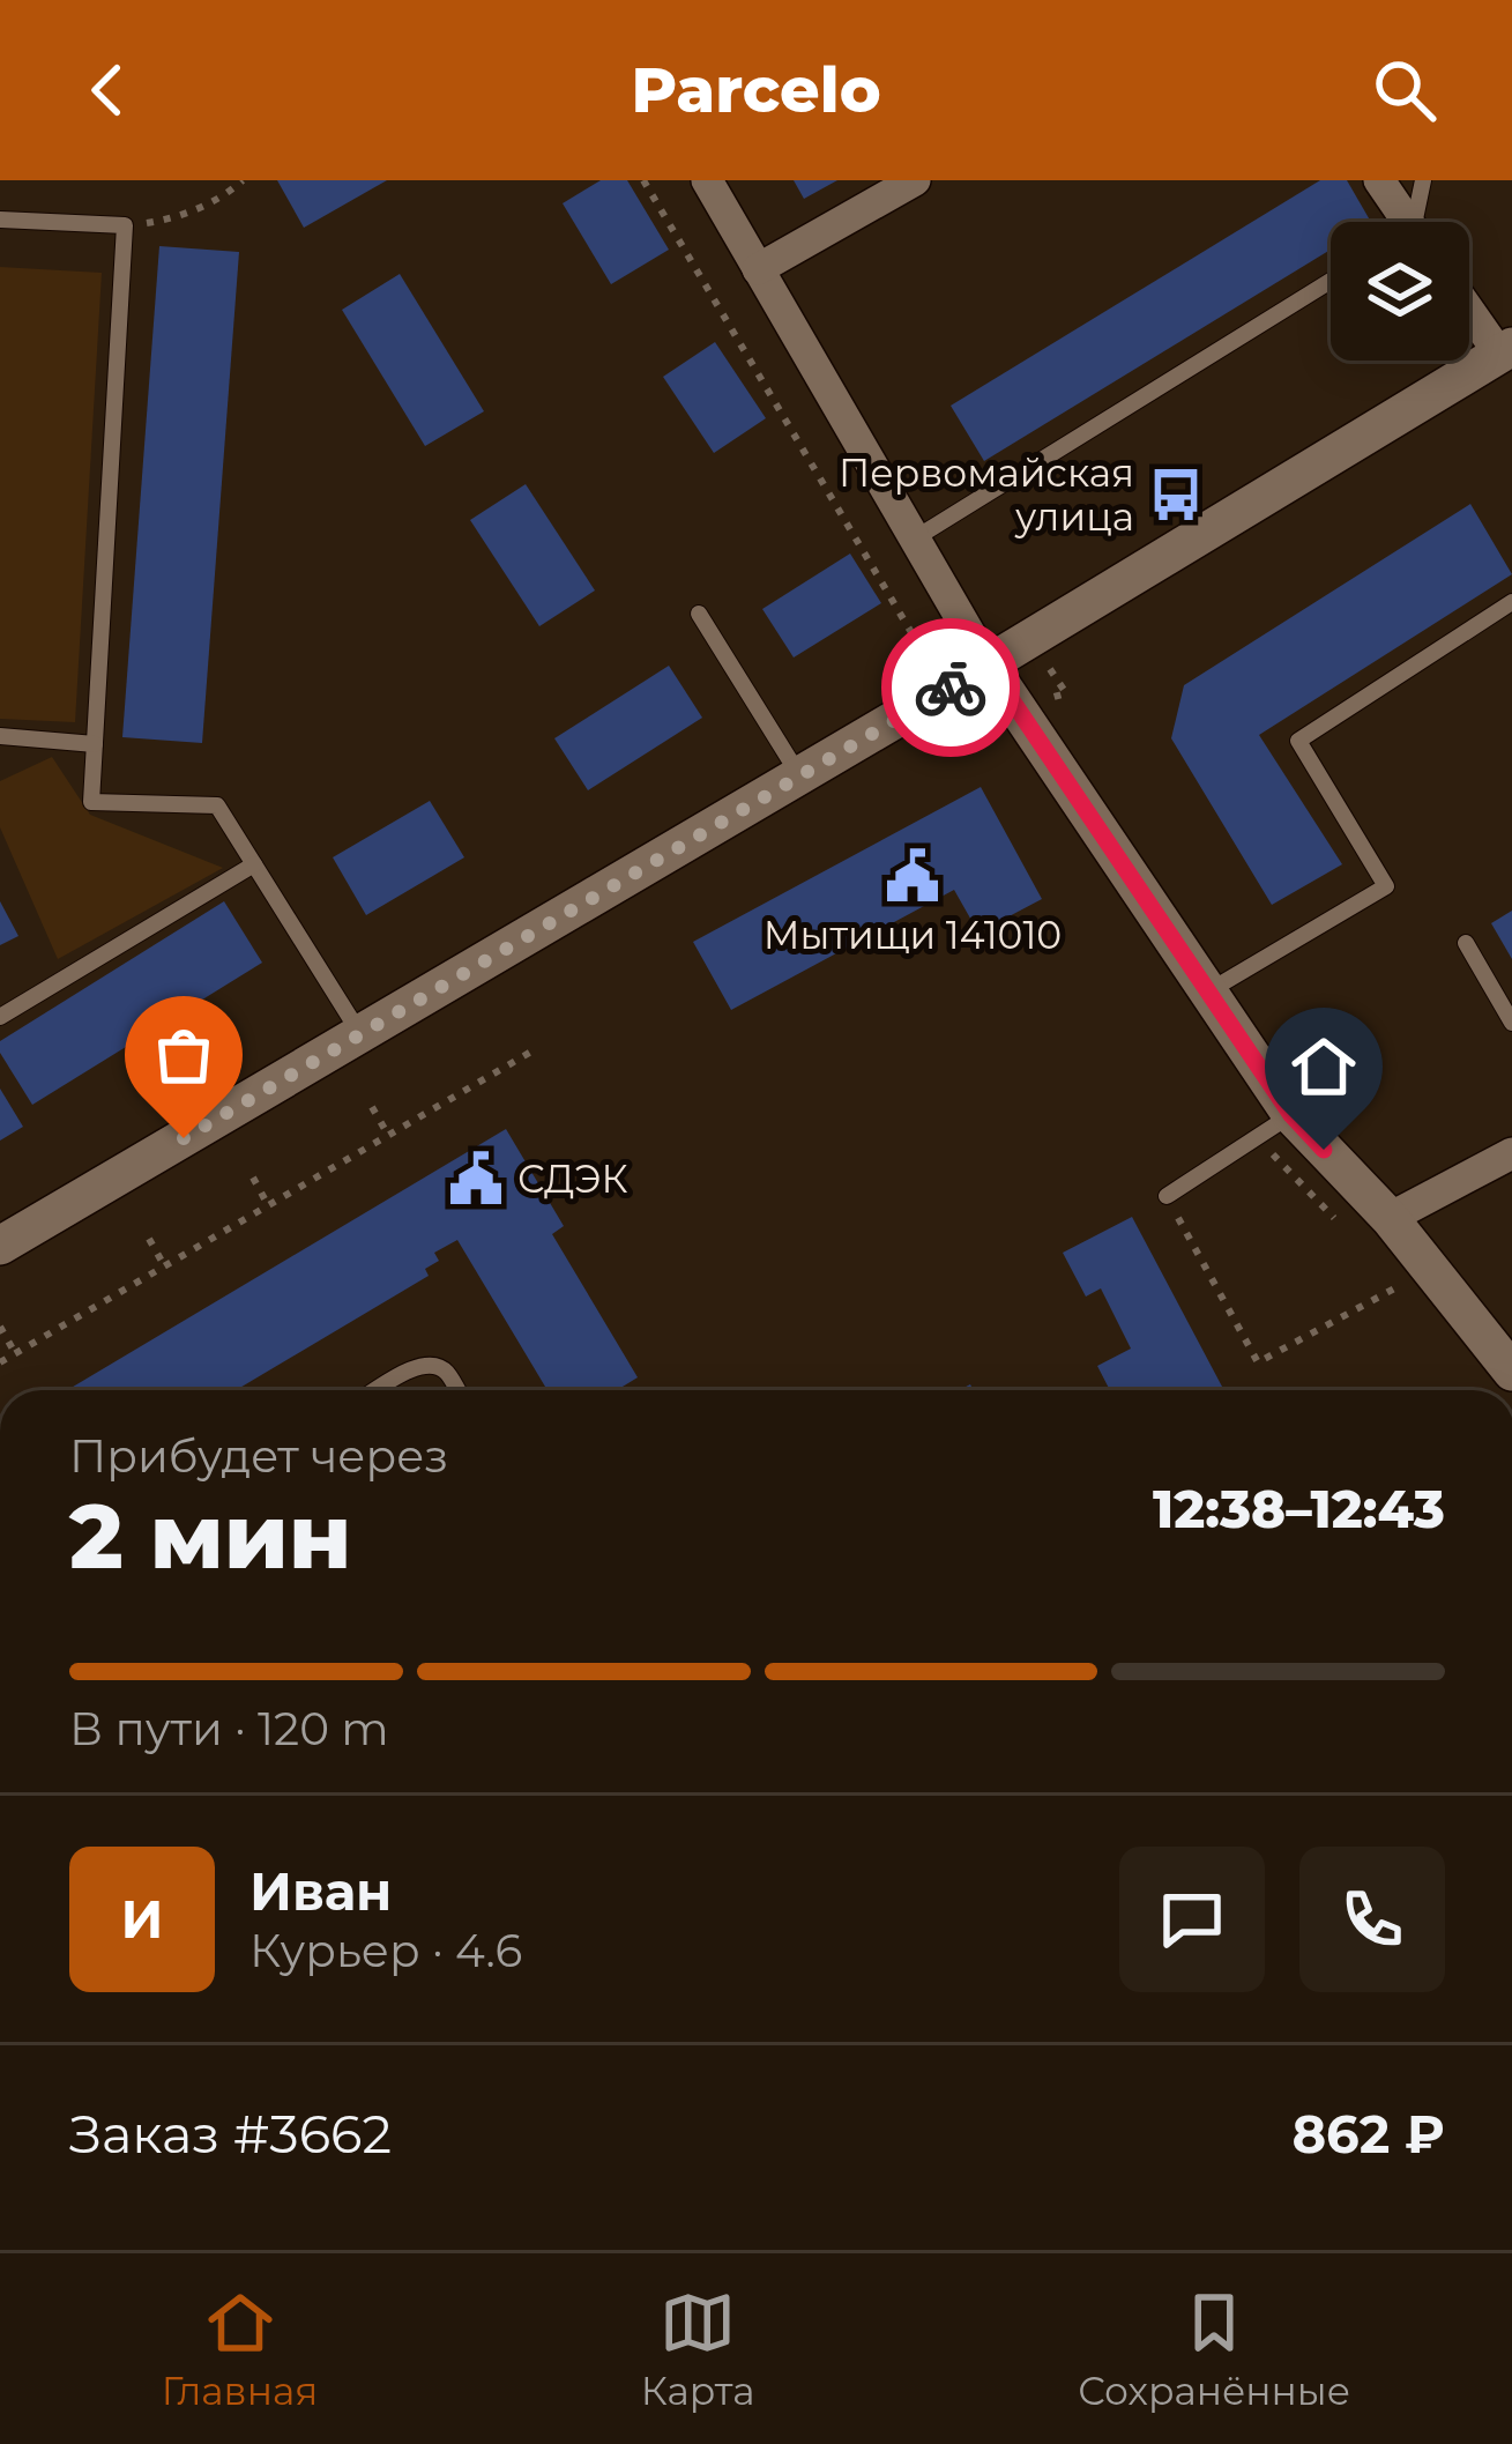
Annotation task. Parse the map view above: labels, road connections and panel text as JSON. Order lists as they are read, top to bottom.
{
  "places": {
    "bus stop": ["Первомайская улица"],
    "public building": ["Мытищи 141010", "СДЭК"]
  },
  "page": {
    "header": "Parcelo",
    "heading": ["2 мин", "Прибудет через", "12:38–12:43"],
    "panel": [
      "Иван",
      "Курьер · 4.6",
      "Заказ #3662",
      "862 ₽"
    ],
    "bar": "В пути · 120 m",
    "round": "И",
    "tabs": ["Главная", "Карта", "Сохранённые"]
  }
}
